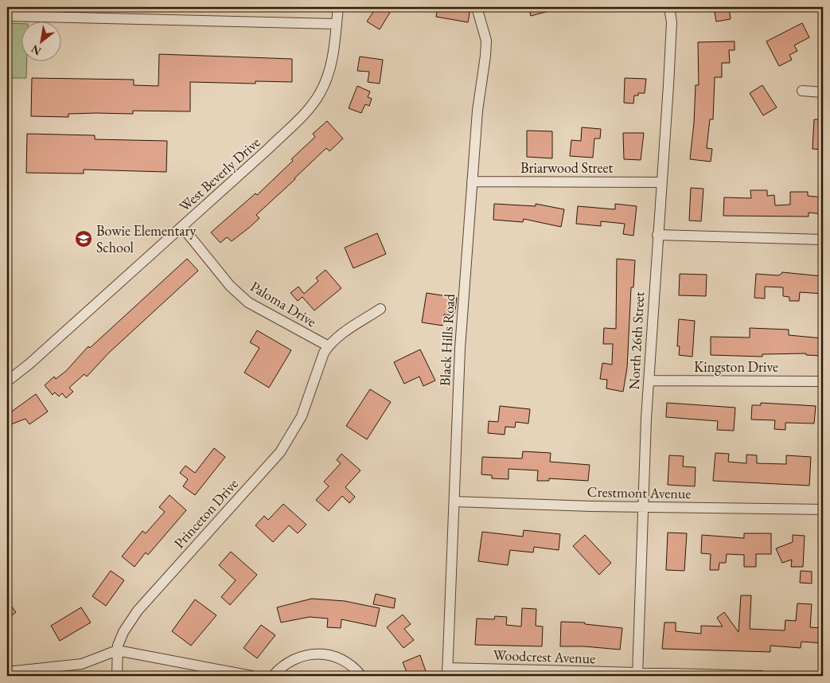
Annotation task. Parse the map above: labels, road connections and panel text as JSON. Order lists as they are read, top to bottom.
{
  "streets": {
    "street": [
      "Briarwood Street",
      "West Beverly Drive",
      "Paloma Drive",
      "Black Hills Road",
      "North 26th Street",
      "Kingston Drive",
      "Crestmont Avenue",
      "Princeton Drive",
      "Woodcrest Avenue"
    ]
  },
  "crossings": [
    ["Briarwood Street", "Black Hills Road"],
    ["Briarwood Street", "North 26th Street"],
    ["West Beverly Drive", "Paloma Drive"],
    ["Paloma Drive", "Princeton Drive"],
    ["Black Hills Road", "Crestmont Avenue"],
    ["Black Hills Road", "Woodcrest Avenue"],
    ["North 26th Street", "Kingston Drive"],
    ["North 26th Street", "Crestmont Avenue"],
    ["North 26th Street", "Woodcrest Avenue"]
  ],
  "places": {
    "school or university": ["Bowie Elementary School"]
  },
  "north": "bottom left"
}
